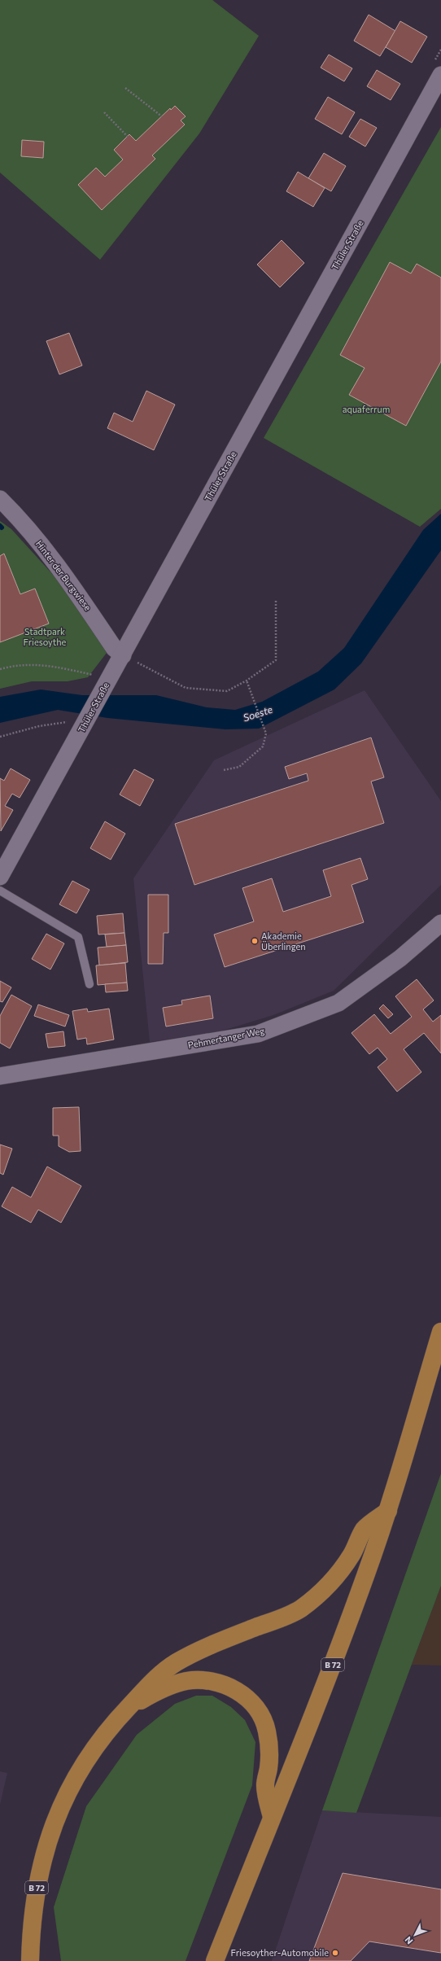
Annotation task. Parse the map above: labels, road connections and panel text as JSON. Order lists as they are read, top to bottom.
{
  "streets": {
    "highway": ["B 72"],
    "street": ["Thüler Straße", "Hinter der Burgwiese", "Pehmertanger Weg"]
  },
  "crossings": [
    ["Thüler Straße", "Hinter der Burgwiese"]
  ],
  "water": ["Soeste"],
  "parks": ["aquaferrum", "Stadtpark Friesoythe"],
  "places": ["Akademie Überlingen", "Friesoyther-Automobile"],
  "north": "bottom left"
}
